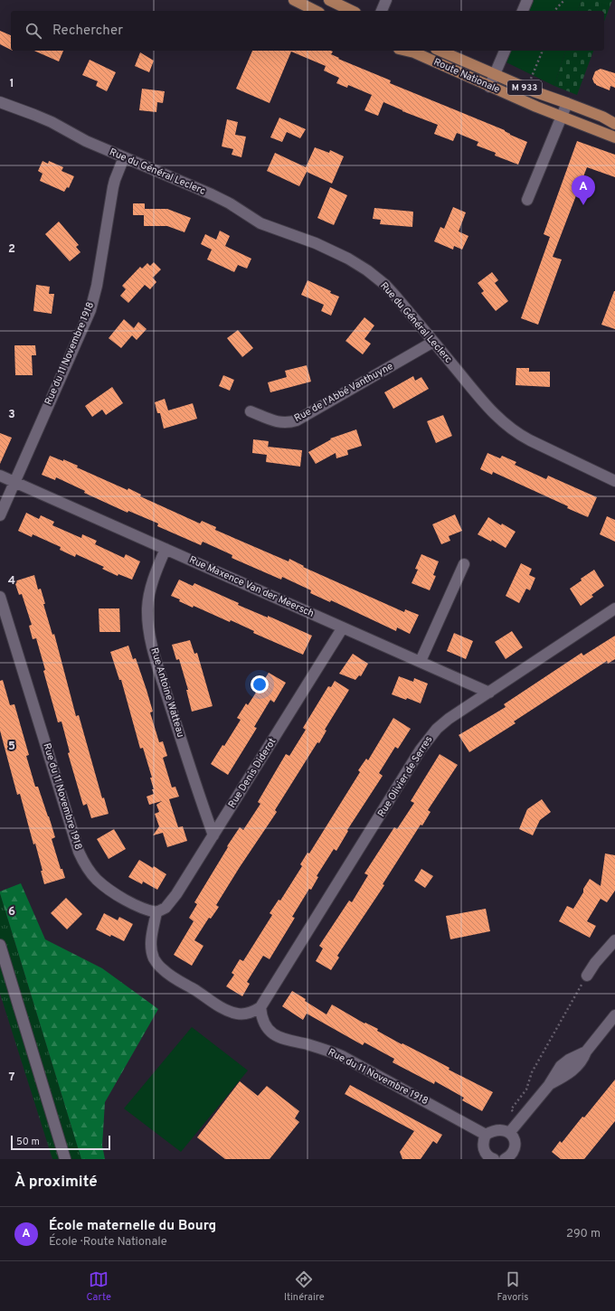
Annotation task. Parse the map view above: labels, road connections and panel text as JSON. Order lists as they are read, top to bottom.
{
  "streets": {
    "main road": ["Route Nationale", "M 933"],
    "street": [
      "Rue du Général Leclerc",
      "Rue du 11 Novembre 1918",
      "Rue de l'Abbé Vanthuyne",
      "Rue Maxence Van der Meersch",
      "Rue Antoine Watteau",
      "Rue Denis Diderot",
      "Rue Olivier de Serres"
    ]
  },
  "crossings": [
    ["Rue du Général Leclerc", "Rue du 11 Novembre 1918"],
    ["Rue du Général Leclerc", "Rue de l'Abbé Vanthuyne"],
    ["Rue du 11 Novembre 1918", "Rue Maxence Van der Meersch"],
    ["Rue du 11 Novembre 1918", "Rue Denis Diderot"],
    ["Rue du 11 Novembre 1918", "Rue Olivier de Serres"],
    ["Rue Maxence Van der Meersch", "Rue Antoine Watteau"],
    ["Rue Maxence Van der Meersch", "Rue Denis Diderot"],
    ["Rue Maxence Van der Meersch", "Rue Olivier de Serres"],
    ["Rue Antoine Watteau", "Rue Denis Diderot"]
  ],
  "scale_bar": "50 m",
  "page": {
    "search": "Rechercher",
    "pins": "A",
    "scale": "50 m",
    "heading": "À proximité",
    "list": [
      {
        "mark": "A",
        "name": "École maternelle du Bourg",
        "note": "École · Route Nationale",
        "value": "290 m"
      }
    ],
    "nav": ["Carte", "Itinéraire", "Favoris"]
  },
  "grid": {
    "rows": [
      "1",
      "2",
      "3",
      "4",
      "5",
      "6",
      "7"
    ]
  }
}
